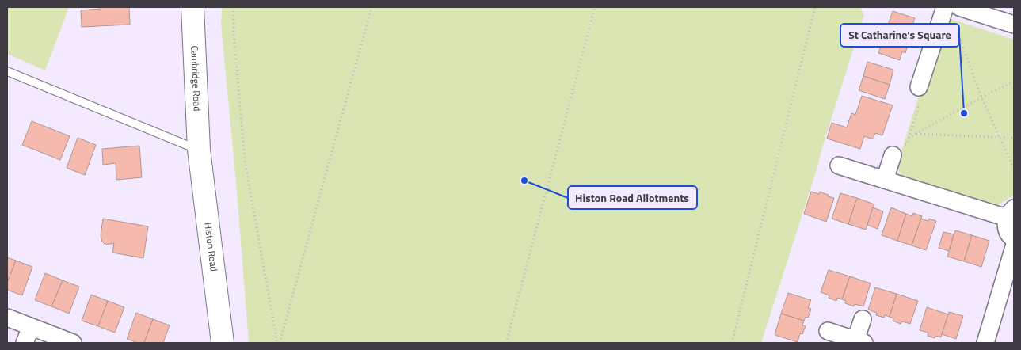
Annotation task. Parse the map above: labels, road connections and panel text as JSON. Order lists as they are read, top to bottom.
{
  "streets": {
    "main road": ["Cambridge Road", "Histon Road"]
  },
  "crossings": [
    ["Cambridge Road", "Histon Road"]
  ],
  "places": ["St Catharine's Square", "Histon Road Allotments"]
}
